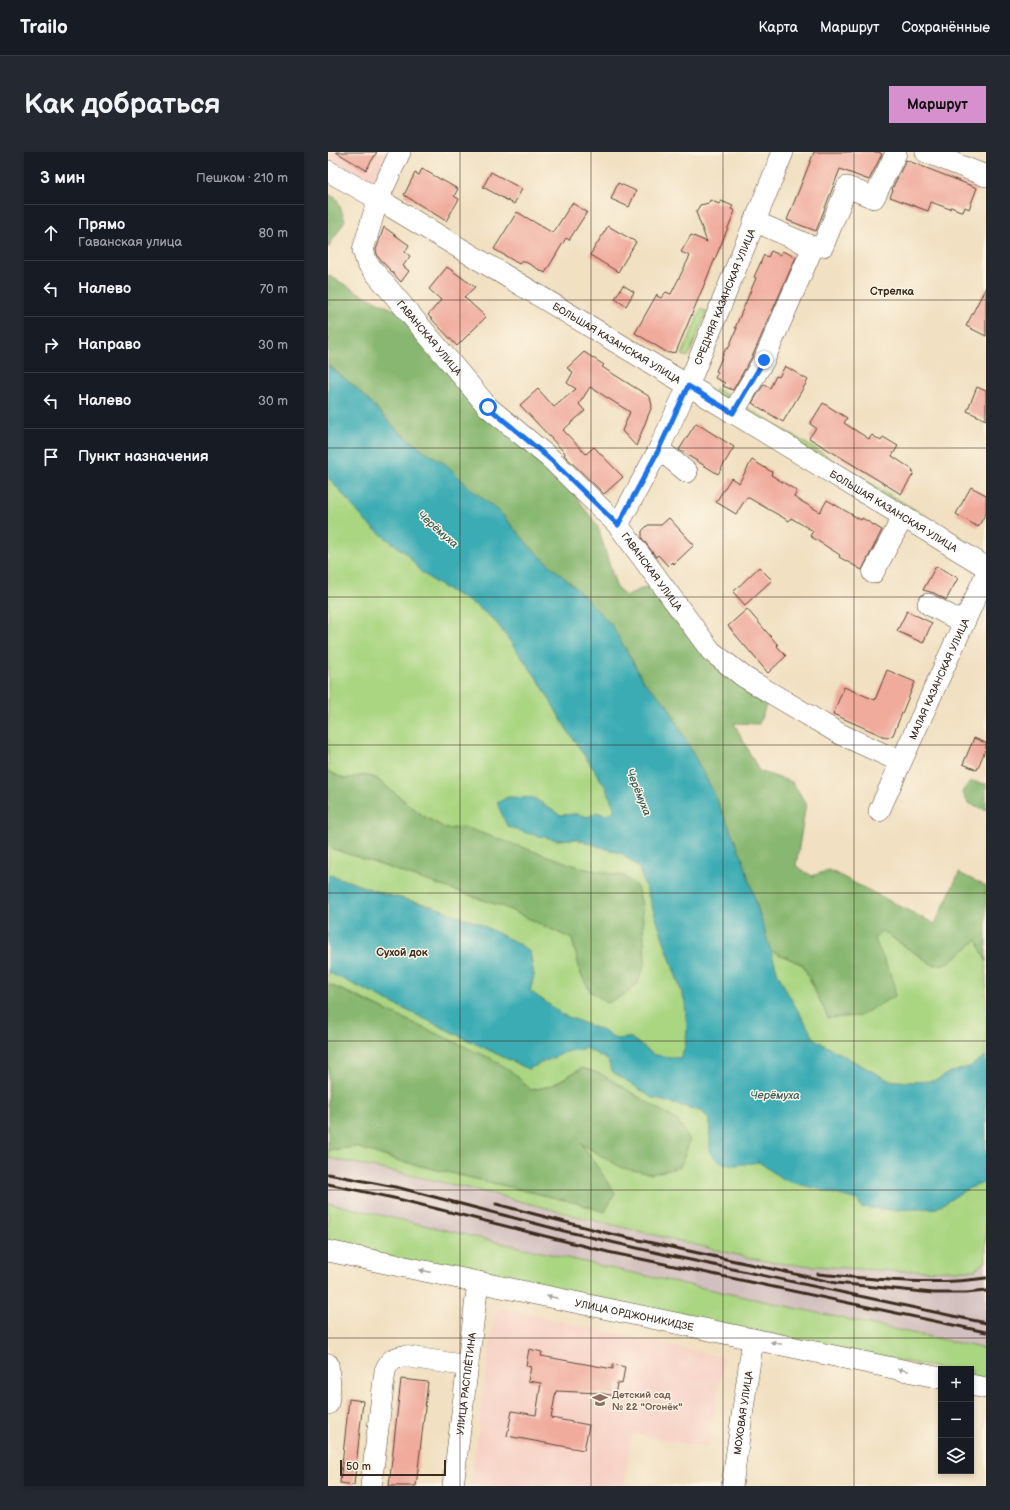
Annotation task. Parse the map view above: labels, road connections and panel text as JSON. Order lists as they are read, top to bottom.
{
  "streets": {
    "street": [
      "СРЕДНЯЯ КАЗАНСКАЯ УЛИЦА",
      "ГАВАНСКАЯ УЛИЦА",
      "БОЛЬШАЯ КАЗАНСКАЯ УЛИЦА",
      "МАЛАЯ КАЗАНСКАЯ УЛИЦА",
      "УЛИЦА ОРДЖОНИКИДЗЕ",
      "УЛИЦА РАСПЛЁТИНА",
      "МОХОВАЯ УЛИЦА"
    ]
  },
  "crossings": [
    ["СРЕДНЯЯ КАЗАНСКАЯ УЛИЦА", "ГАВАНСКАЯ УЛИЦА"],
    ["СРЕДНЯЯ КАЗАНСКАЯ УЛИЦА", "БОЛЬШАЯ КАЗАНСКАЯ УЛИЦА"],
    ["ГАВАНСКАЯ УЛИЦА", "БОЛЬШАЯ КАЗАНСКАЯ УЛИЦА"],
    ["ГАВАНСКАЯ УЛИЦА", "МАЛАЯ КАЗАНСКАЯ УЛИЦА"],
    ["УЛИЦА ОРДЖОНИКИДЗЕ", "УЛИЦА РАСПЛЁТИНА"],
    ["УЛИЦА ОРДЖОНИКИДЗЕ", "МОХОВАЯ УЛИЦА"]
  ],
  "one_way": ["УЛИЦА ОРДЖОНИКИДЗЕ"],
  "districts": ["Стрелка", "Сухой док"],
  "water": ["Черёмуха"],
  "places": {
    "school or university": ["Детский сад № 22 \"Огонёк\""]
  },
  "scale_bar": "50 m",
  "page": {
    "header": "Trailo",
    "nav": ["Карта", "Маршрут", "Сохранённые"],
    "buttons": "Маршрут",
    "title": "Как добраться",
    "heading": ["3 мин", "Пешком · 210 m"],
    "list": [
      ["Прямо", "Гаванская улица", "80 m"],
      ["Налево", "70 m"],
      ["Направо", "30 m"],
      ["Налево", "30 m"],
      "Пункт назначения"
    ],
    "map_buttons": ["+", "−"],
    "scale": "50 m"
  }
}
